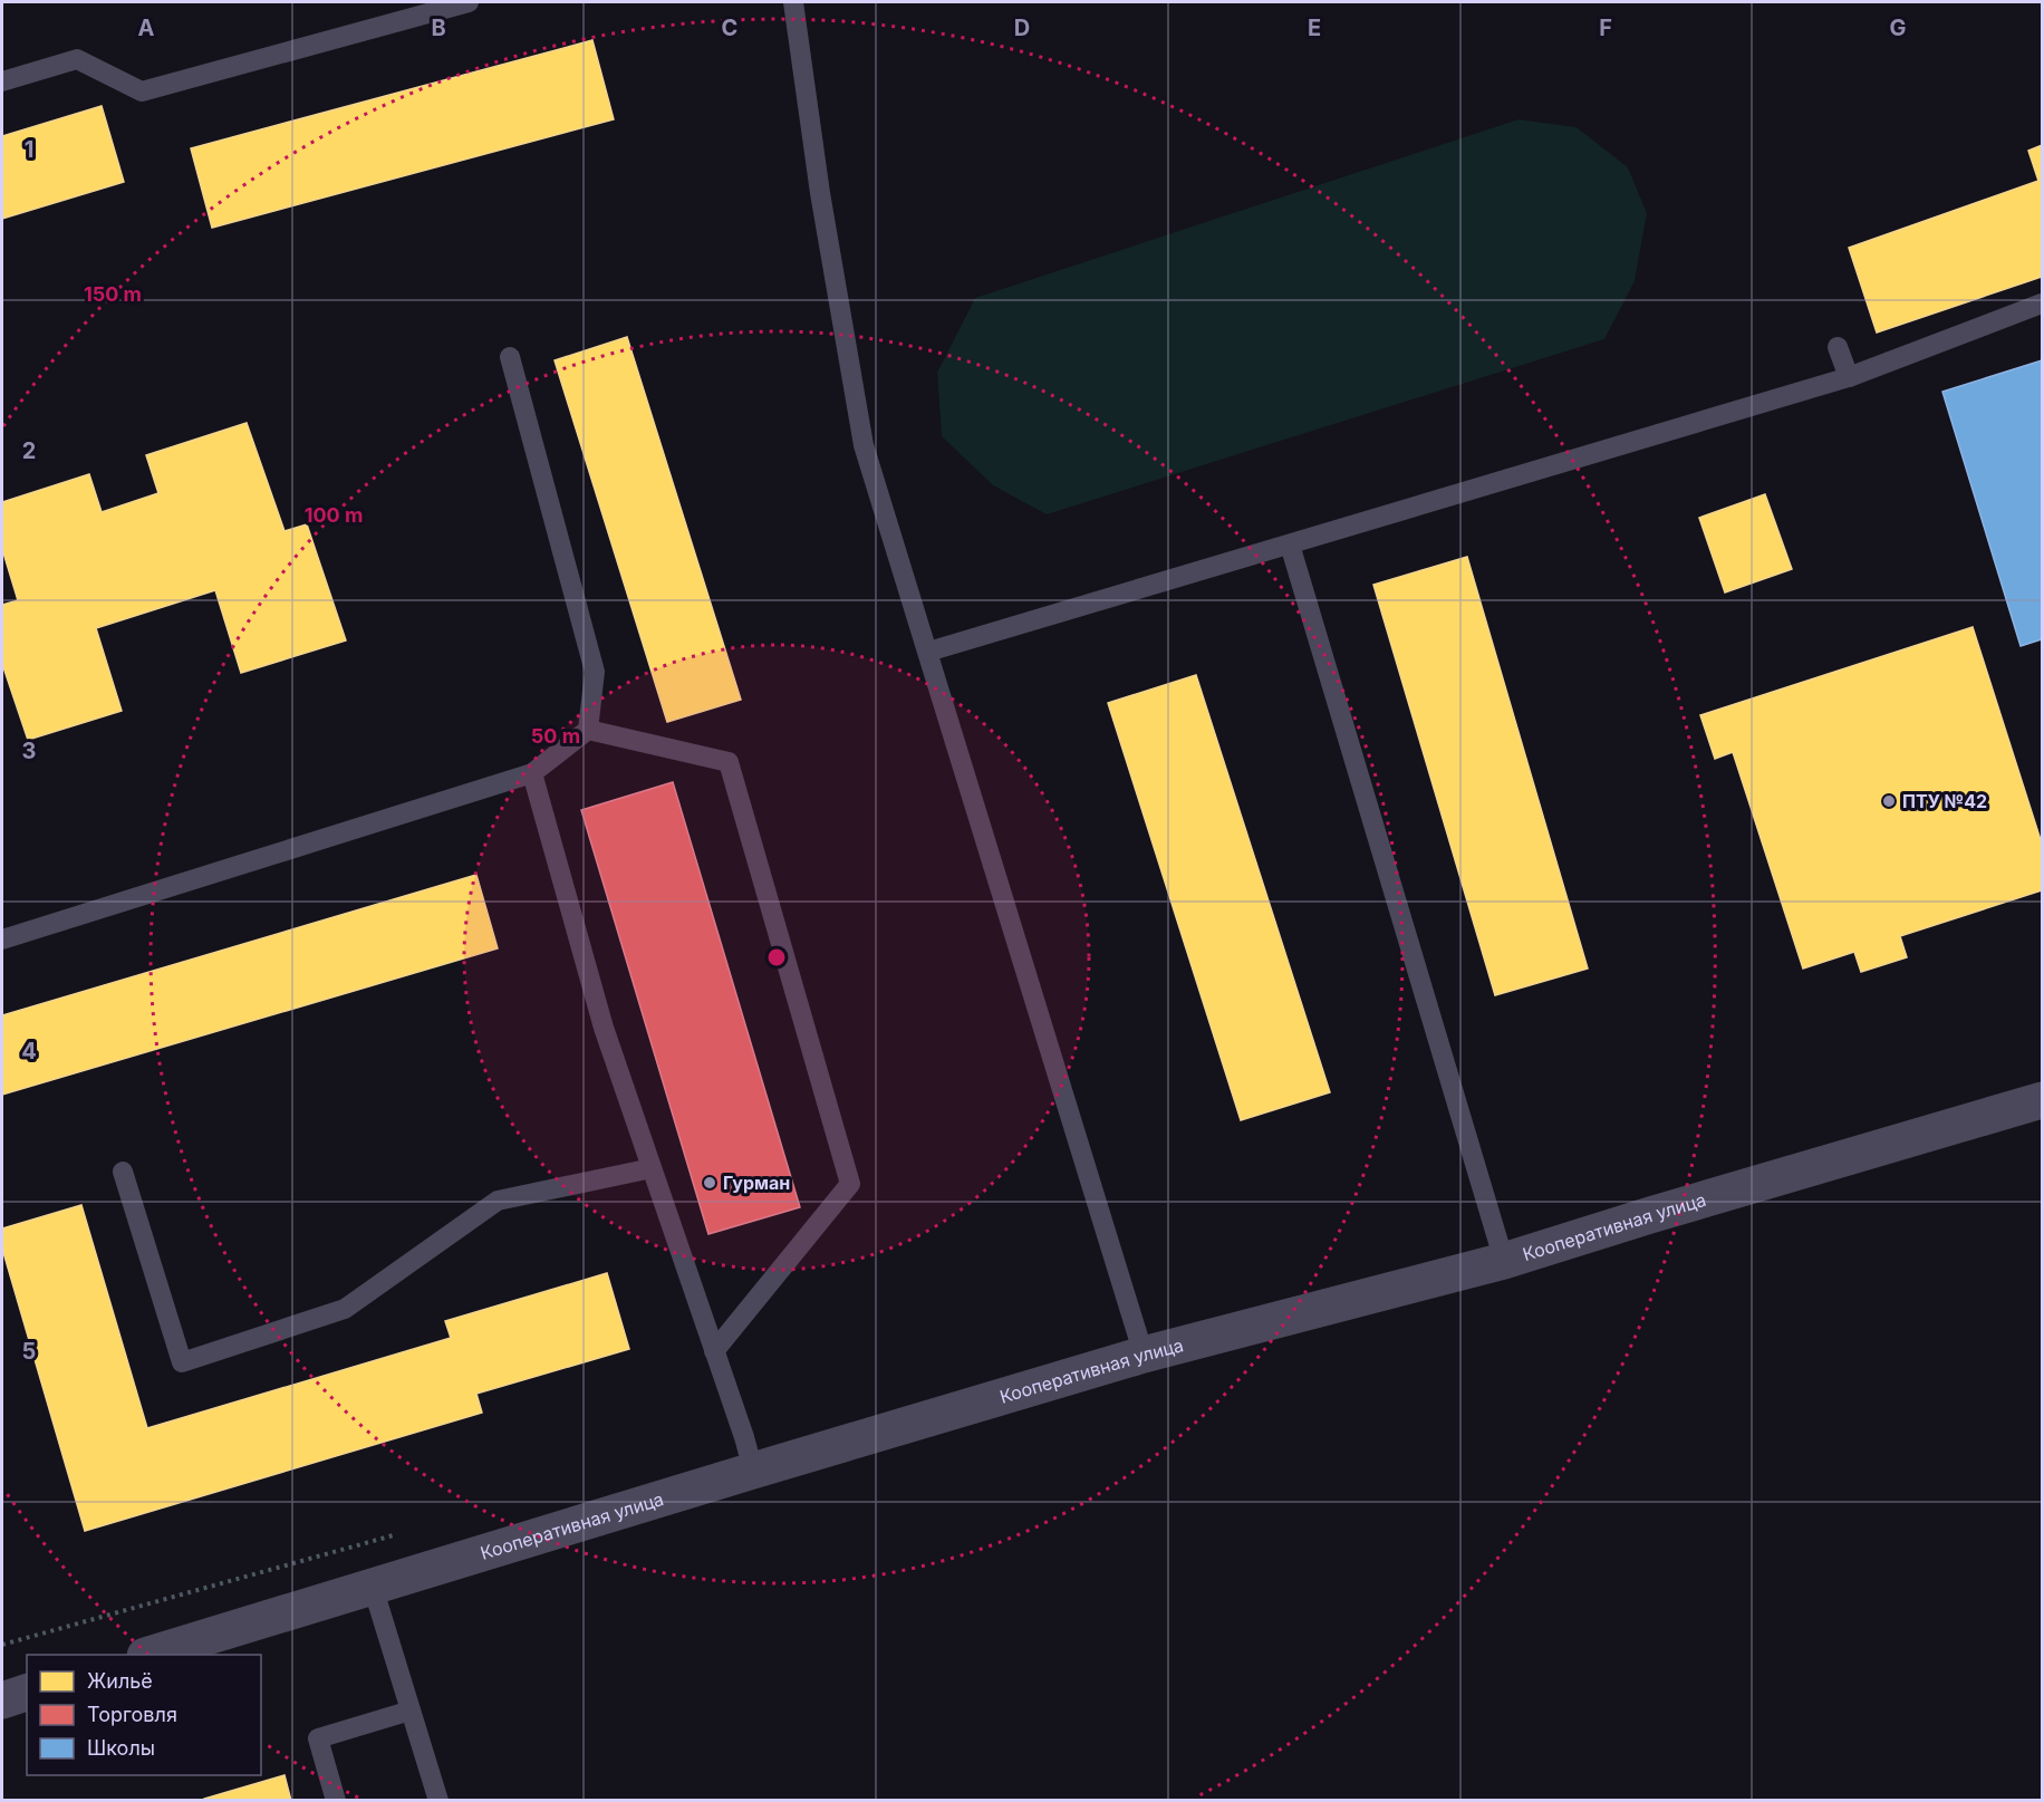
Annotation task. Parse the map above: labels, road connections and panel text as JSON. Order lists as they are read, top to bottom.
{
  "streets": {
    "street": ["Кооперативная улица"]
  },
  "places": ["ПТУ №42", "Гурман"],
  "legend": ["Жильё", "Торговля", "Школы"],
  "grid": {
    "columns": [
      "A",
      "B",
      "C",
      "D",
      "E",
      "F",
      "G"
    ],
    "rows": [
      "1",
      "2",
      "3",
      "4",
      "5"
    ]
  },
  "rings": ["150 m", "100 m", "50 m"]
}
